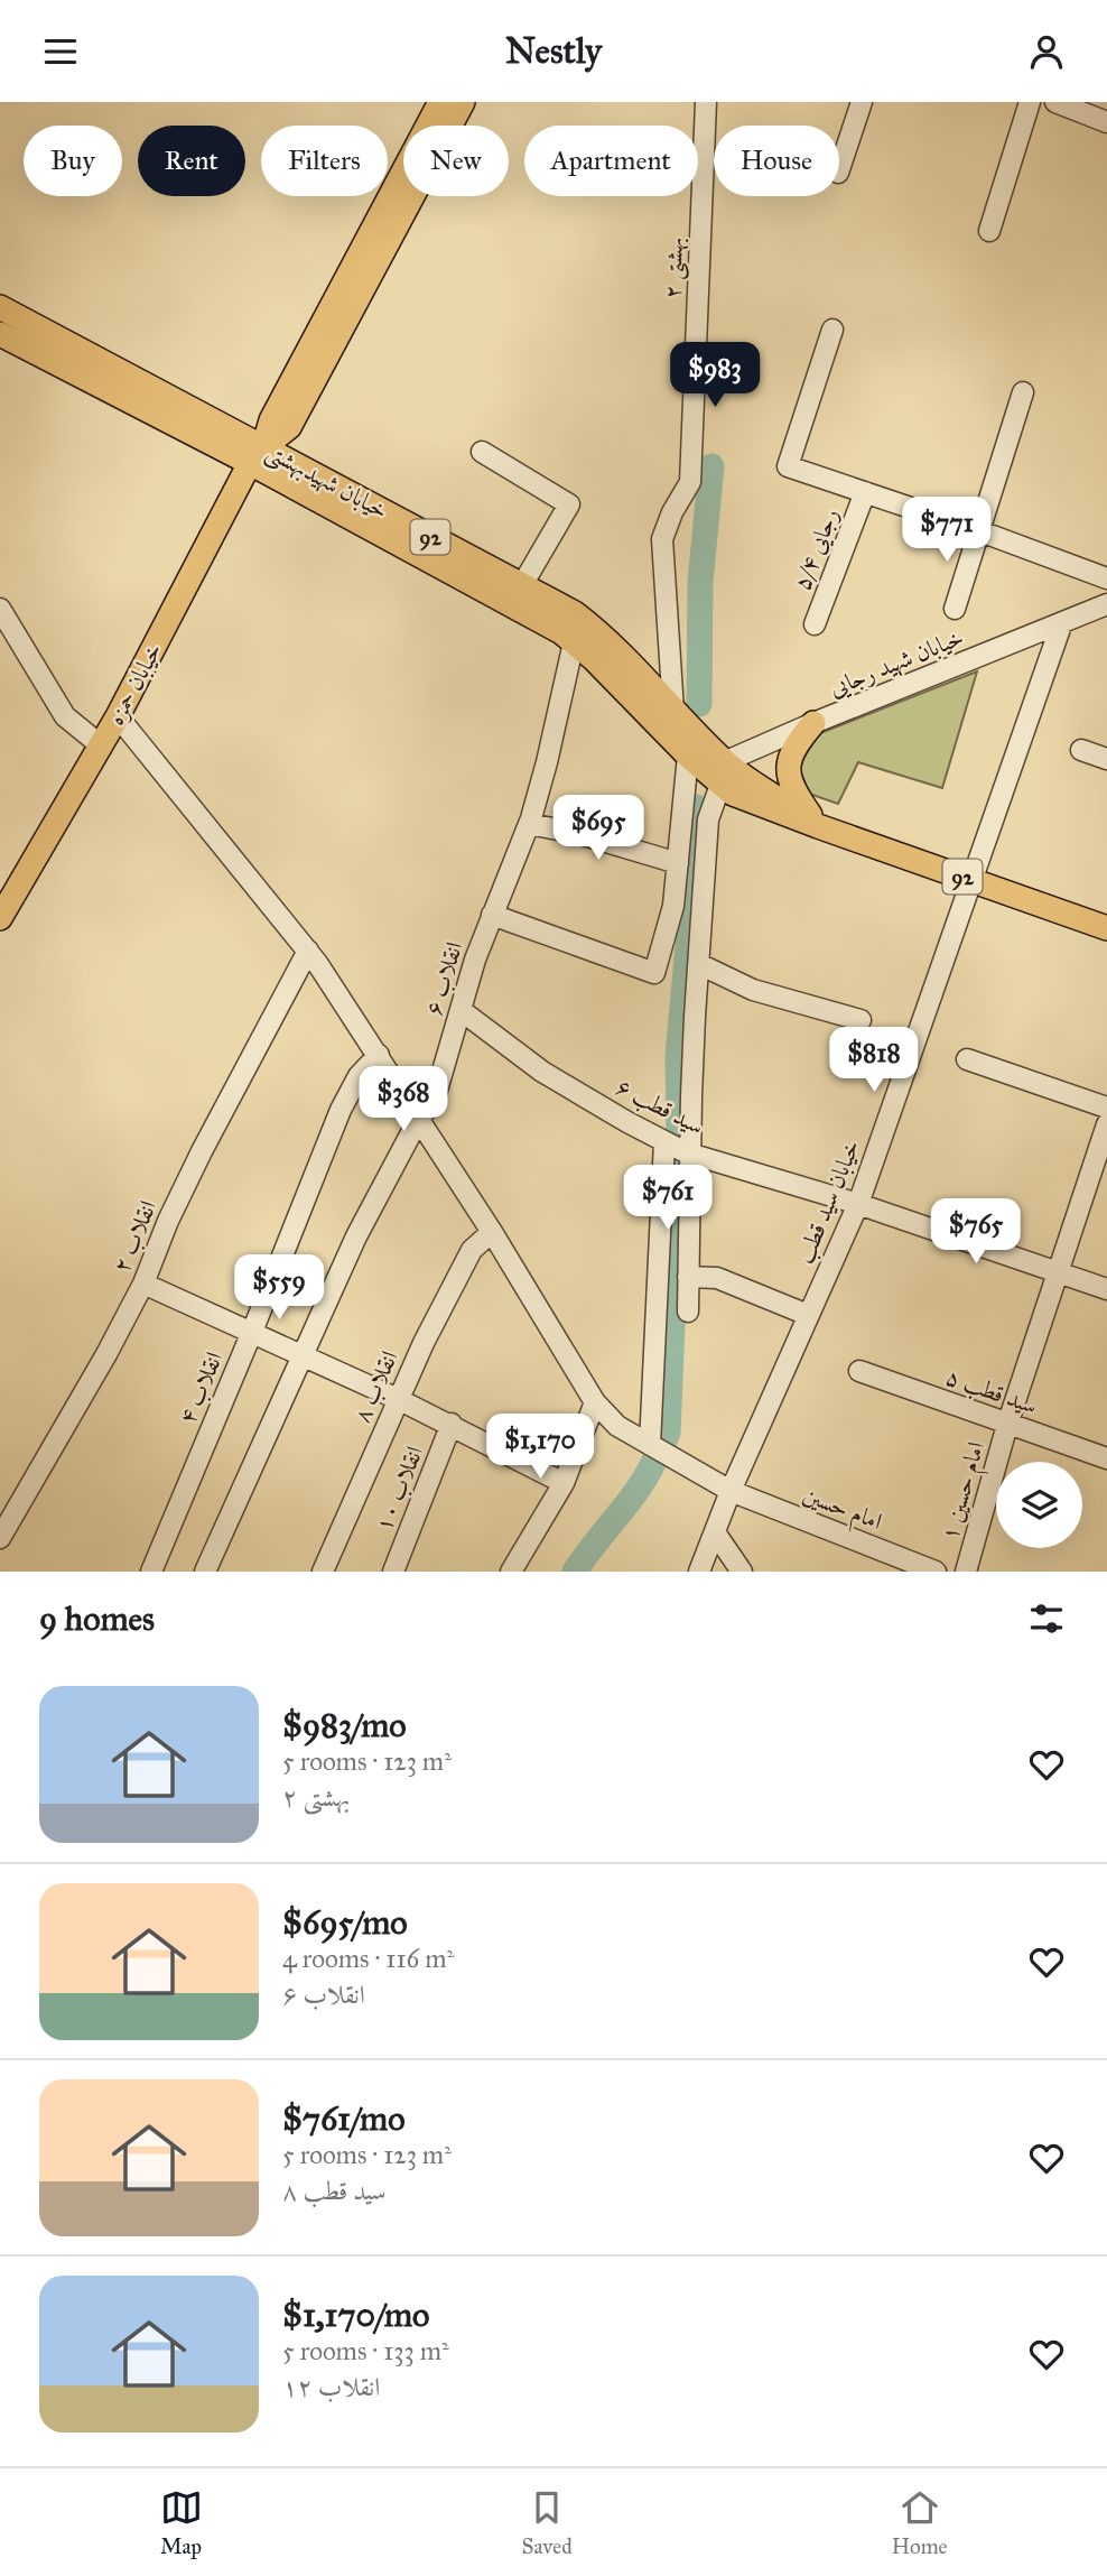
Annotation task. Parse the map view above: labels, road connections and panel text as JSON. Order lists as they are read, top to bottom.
{
  "streets": {
    "main road": ["خیابان شهیدبهشتی", "92", "خیابان حمزه"],
    "street": [
      "بهشتی ۲",
      "رجایی ۵/۴",
      "خیابان شهید رجایی",
      "انقلاب ۶",
      "سید قطب ۶",
      "خیابان سید قطب",
      "انقلاب ۲",
      "انقلاب ۸",
      "انقلاب ۴",
      "سید قطب ۵",
      "انقلاب ۱۰",
      "امام حسین ۱",
      "امام حسین"
    ]
  },
  "crossings": [
    ["بهشتی ۲", "خیابان شهیدبهشتی"],
    ["خیابان شهیدبهشتی", "خیابان شهید رجایی"],
    ["خیابان شهیدبهشتی", "خیابان حمزه"],
    ["خیابان شهیدبهشتی", "انقلاب ۶"],
    ["خیابان شهیدبهشتی", "خیابان سید قطب"],
    ["خیابان شهید رجایی", "خیابان سید قطب"],
    ["خیابان حمزه", "امام حسین"],
    ["انقلاب ۶", "سید قطب ۶"],
    ["انقلاب ۶", "امام حسین"],
    ["سید قطب ۶", "خیابان سید قطب"],
    ["سید قطب ۶", "امام حسین ۱"],
    ["خیابان سید قطب", "امام حسین"],
    ["انقلاب ۲", "امام حسین"],
    ["انقلاب ۸", "امام حسین"],
    ["انقلاب ۴", "امام حسین"],
    ["سید قطب ۵", "امام حسین ۱"]
  ],
  "page": {
    "header": "Nestly",
    "chip": [
      "Buy",
      "Rent",
      "Filters",
      "New",
      "Apartment",
      "House"
    ],
    "price": [
      "$983",
      "$771",
      "$695",
      "$818",
      "$368",
      "$761",
      "$765",
      "$559",
      "$1,170"
    ],
    "heading": "9 homes",
    "list": [
      {
        "name": "$983/mo",
        "note": "5 rooms · 123 m² · بهشتی ۲"
      },
      {
        "name": "$695/mo",
        "note": "4 rooms · 116 m² · انقلاب ۶"
      },
      {
        "name": "$761/mo",
        "note": "5 rooms · 123 m² · سید قطب ۸"
      },
      {
        "name": "$1,170/mo",
        "note": "5 rooms · 133 m² · انقلاب ۱۲"
      }
    ],
    "tabs": ["Map", "Saved", "Home"]
  }
}
